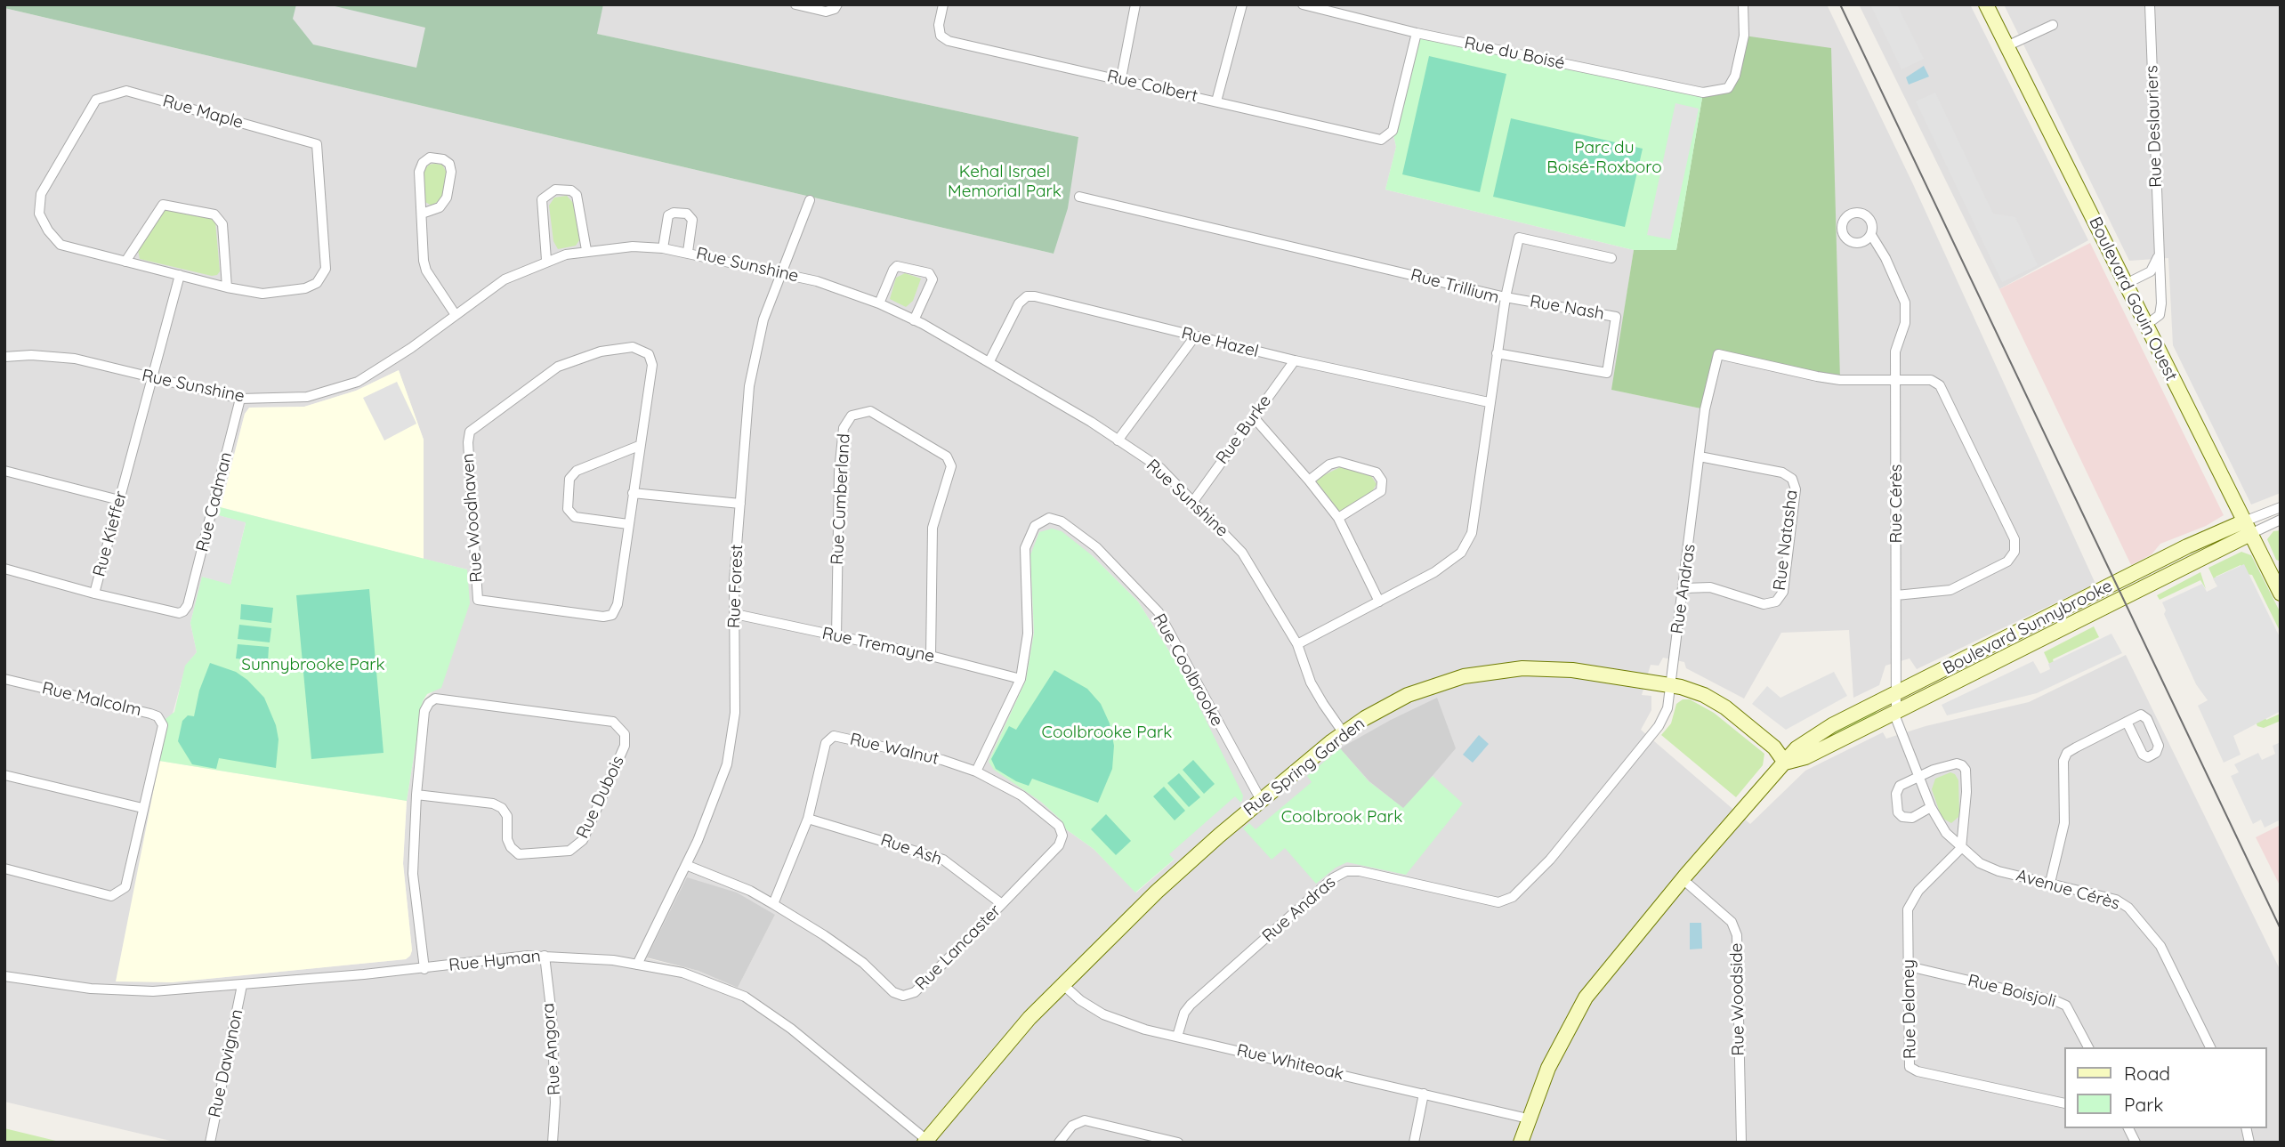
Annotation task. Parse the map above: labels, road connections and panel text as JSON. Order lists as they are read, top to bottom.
{
  "streets": {
    "street": [
      "Rue du Boisé",
      "Rue Colbert",
      "Rue Maple",
      "Rue Deslauriers",
      "Rue Sunshine",
      "Rue Trillium",
      "Boulevard Gouin Ouest",
      "Rue Nash",
      "Rue Hazel",
      "Rue Burke",
      "Rue Cumberland",
      "Rue Cadman",
      "Rue Cérès",
      "Rue Woodhaven",
      "Rue Kieffer",
      "Rue Natasha",
      "Rue Forest",
      "Rue Andras",
      "Boulevard Sunnybrooke",
      "Rue Tremayne",
      "Rue Coolbrooke",
      "Rue Malcolm",
      "Rue Walnut",
      "Rue Spring Garden",
      "Rue Dubois",
      "Rue Ash",
      "Avenue Cérès",
      "Rue Lancaster",
      "Rue Hyman",
      "Rue Boisjoli",
      "Rue Woodside",
      "Rue Delaney",
      "Rue Angora",
      "Rue Whiteoak",
      "Rue Davignon"
    ]
  },
  "crossings": [
    ["Rue du Boisé", "Rue Colbert"],
    ["Rue Deslauriers", "Boulevard Gouin Ouest"],
    ["Rue Sunshine", "Rue Trillium"],
    ["Rue Sunshine", "Rue Hazel"],
    ["Rue Sunshine", "Rue Burke"],
    ["Rue Sunshine", "Rue Cadman"],
    ["Rue Sunshine", "Rue Kieffer"],
    ["Rue Sunshine", "Rue Forest"],
    ["Rue Sunshine", "Rue Spring Garden"],
    ["Rue Trillium", "Rue Nash"],
    ["Rue Trillium", "Rue Hazel"],
    ["Boulevard Gouin Ouest", "Boulevard Sunnybrooke"],
    ["Rue Hazel", "Rue Burke"],
    ["Rue Cumberland", "Rue Tremayne"],
    ["Rue Cadman", "Rue Kieffer"],
    ["Rue Cérès", "Rue Andras"],
    ["Rue Cérès", "Boulevard Sunnybrooke"],
    ["Rue Cérès", "Avenue Cérès"],
    ["Rue Cérès", "Rue Delaney"],
    ["Rue Natasha", "Rue Andras"],
    ["Rue Forest", "Rue Tremayne"],
    ["Rue Forest", "Rue Lancaster"],
    ["Rue Forest", "Rue Hyman"],
    ["Rue Andras", "Rue Spring Garden"],
    ["Rue Andras", "Rue Whiteoak"],
    ["Boulevard Sunnybrooke", "Rue Spring Garden"],
    ["Boulevard Sunnybrooke", "Rue Woodside"],
    ["Boulevard Sunnybrooke", "Rue Whiteoak"],
    ["Rue Tremayne", "Rue Coolbrooke"],
    ["Rue Coolbrooke", "Rue Walnut"],
    ["Rue Coolbrooke", "Rue Spring Garden"],
    ["Rue Walnut", "Rue Ash"],
    ["Rue Walnut", "Rue Lancaster"],
    ["Rue Spring Garden", "Rue Hyman"],
    ["Rue Spring Garden", "Rue Whiteoak"],
    ["Rue Dubois", "Rue Hyman"],
    ["Rue Ash", "Rue Lancaster"],
    ["Avenue Cérès", "Rue Delaney"],
    ["Rue Hyman", "Rue Angora"],
    ["Rue Hyman", "Rue Davignon"],
    ["Rue Boisjoli", "Rue Delaney"]
  ],
  "parks": [
    "Parc du Boisé-Roxboro",
    "Kehal Israel Memorial Park",
    "Sunnybrooke Park",
    "Coolbrooke Park",
    "Coolbrook Park"
  ],
  "legend": ["Road", "Park"]
}
